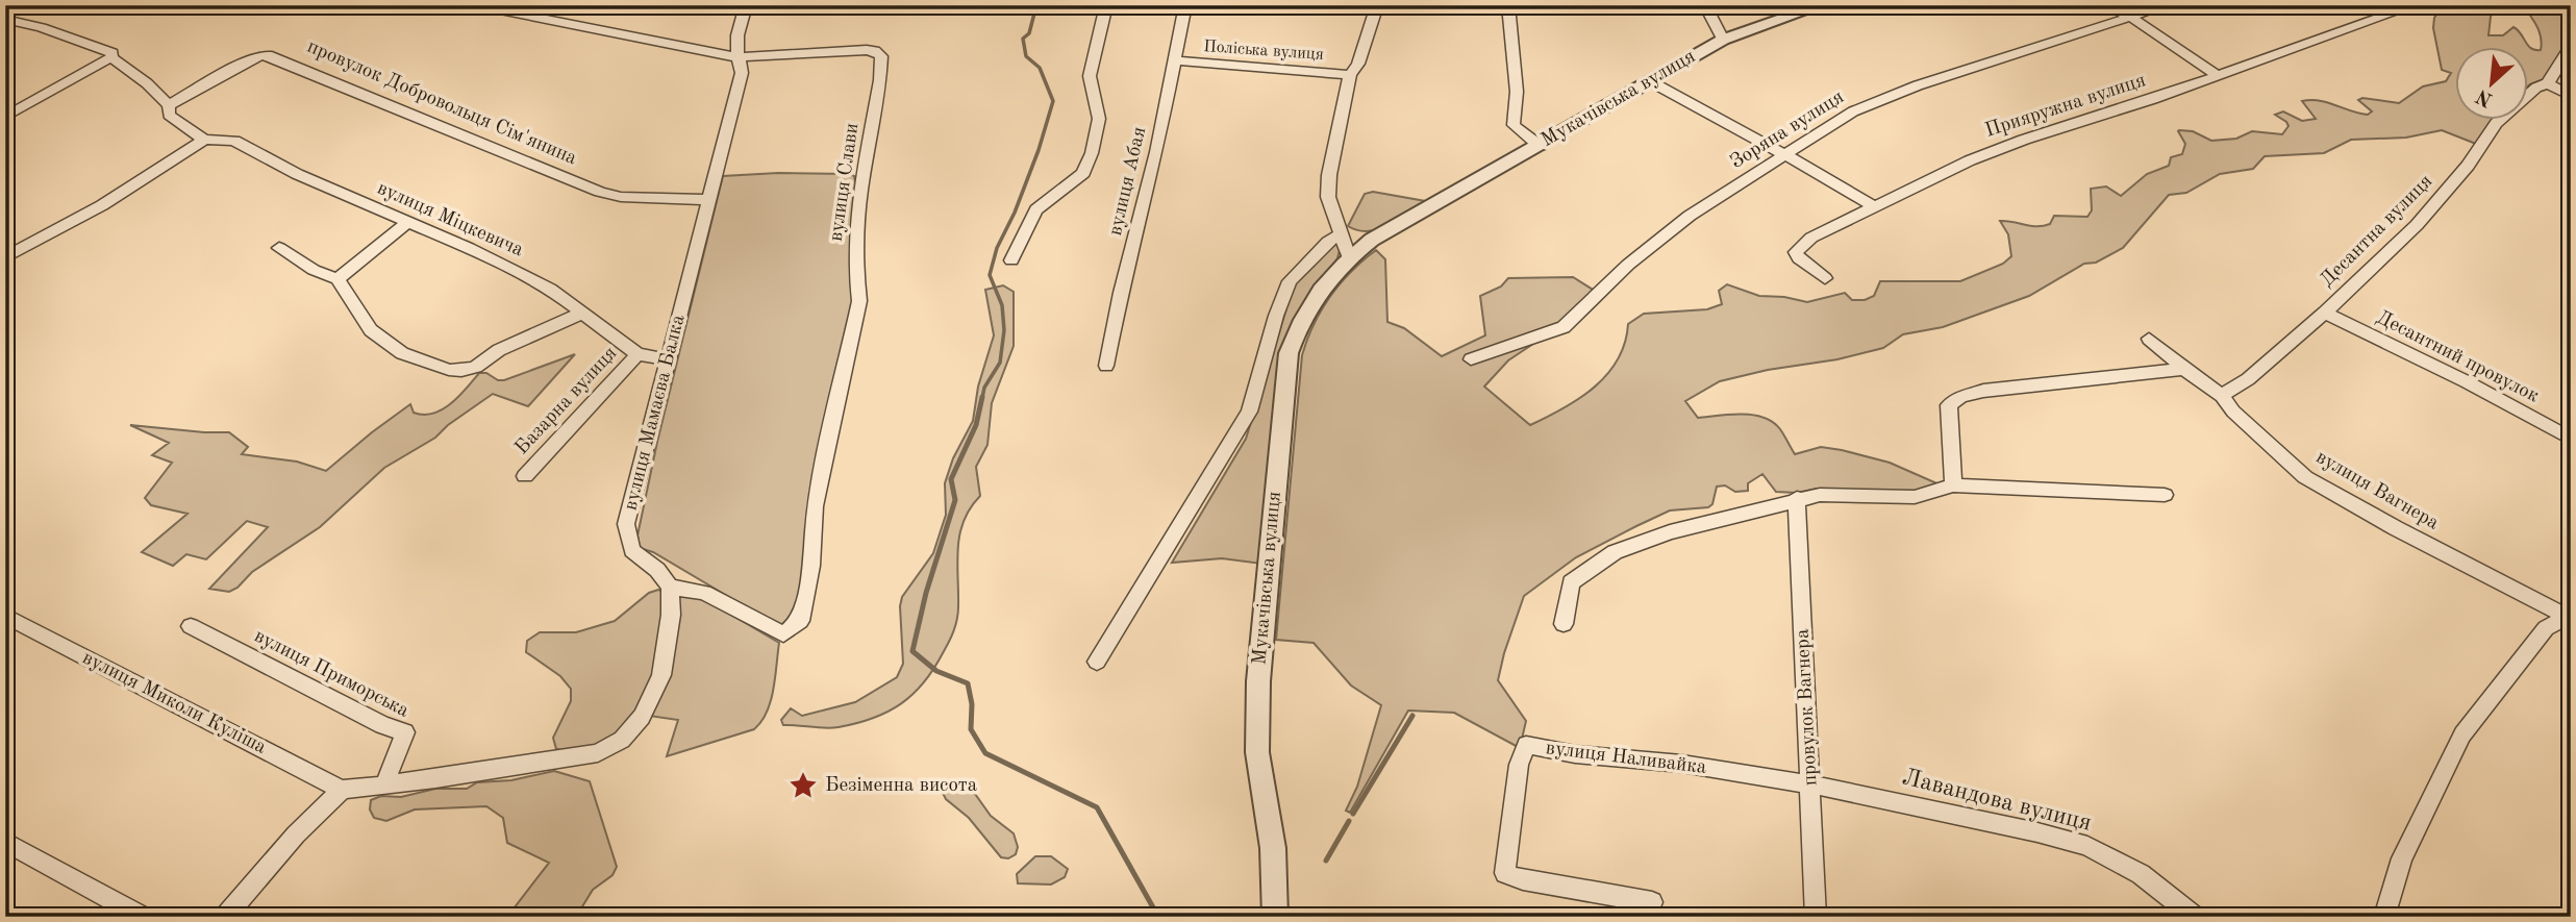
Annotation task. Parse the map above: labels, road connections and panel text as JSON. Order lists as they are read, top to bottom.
{
  "streets": {
    "street": [
      "Поліська вулиця",
      "Мукачівська вулиця",
      "провулок Добровольця Сім'янина",
      "Прияружна вулиця",
      "Зоряна вулиця",
      "вулиця Абая",
      "вулиця Слави",
      "вулиця Міцкевича",
      "Десантна вулиця",
      "Десантний провулок",
      "Базарна вулиця",
      "вулиця Мамаєва Балка",
      "вулиця Вагнера",
      "вулиця Приморська",
      "вулиця Миколи Куліша",
      "провулок Вагнера",
      "вулиця Наливайка",
      "Лавандова вулиця"
    ]
  },
  "crossings": [
    ["Поліська вулиця", "вулиця Абая"],
    ["провулок Добровольця Сім'янина", "вулиця Міцкевича"],
    ["провулок Добровольця Сім'янина", "вулиця Мамаєва Балка"],
    ["вулиця Слави", "вулиця Мамаєва Балка"],
    ["вулиця Міцкевича", "Базарна вулиця"],
    ["вулиця Міцкевича", "вулиця Мамаєва Балка"],
    ["Десантна вулиця", "Десантний провулок"],
    ["Десантна вулиця", "вулиця Вагнера"],
    ["провулок Вагнера", "вулиця Наливайка"],
    ["провулок Вагнера", "Лавандова вулиця"],
    ["вулиця Наливайка", "Лавандова вулиця"]
  ],
  "places": {
    "place": ["Безіменна висота"]
  },
  "north": "bottom left"
}
